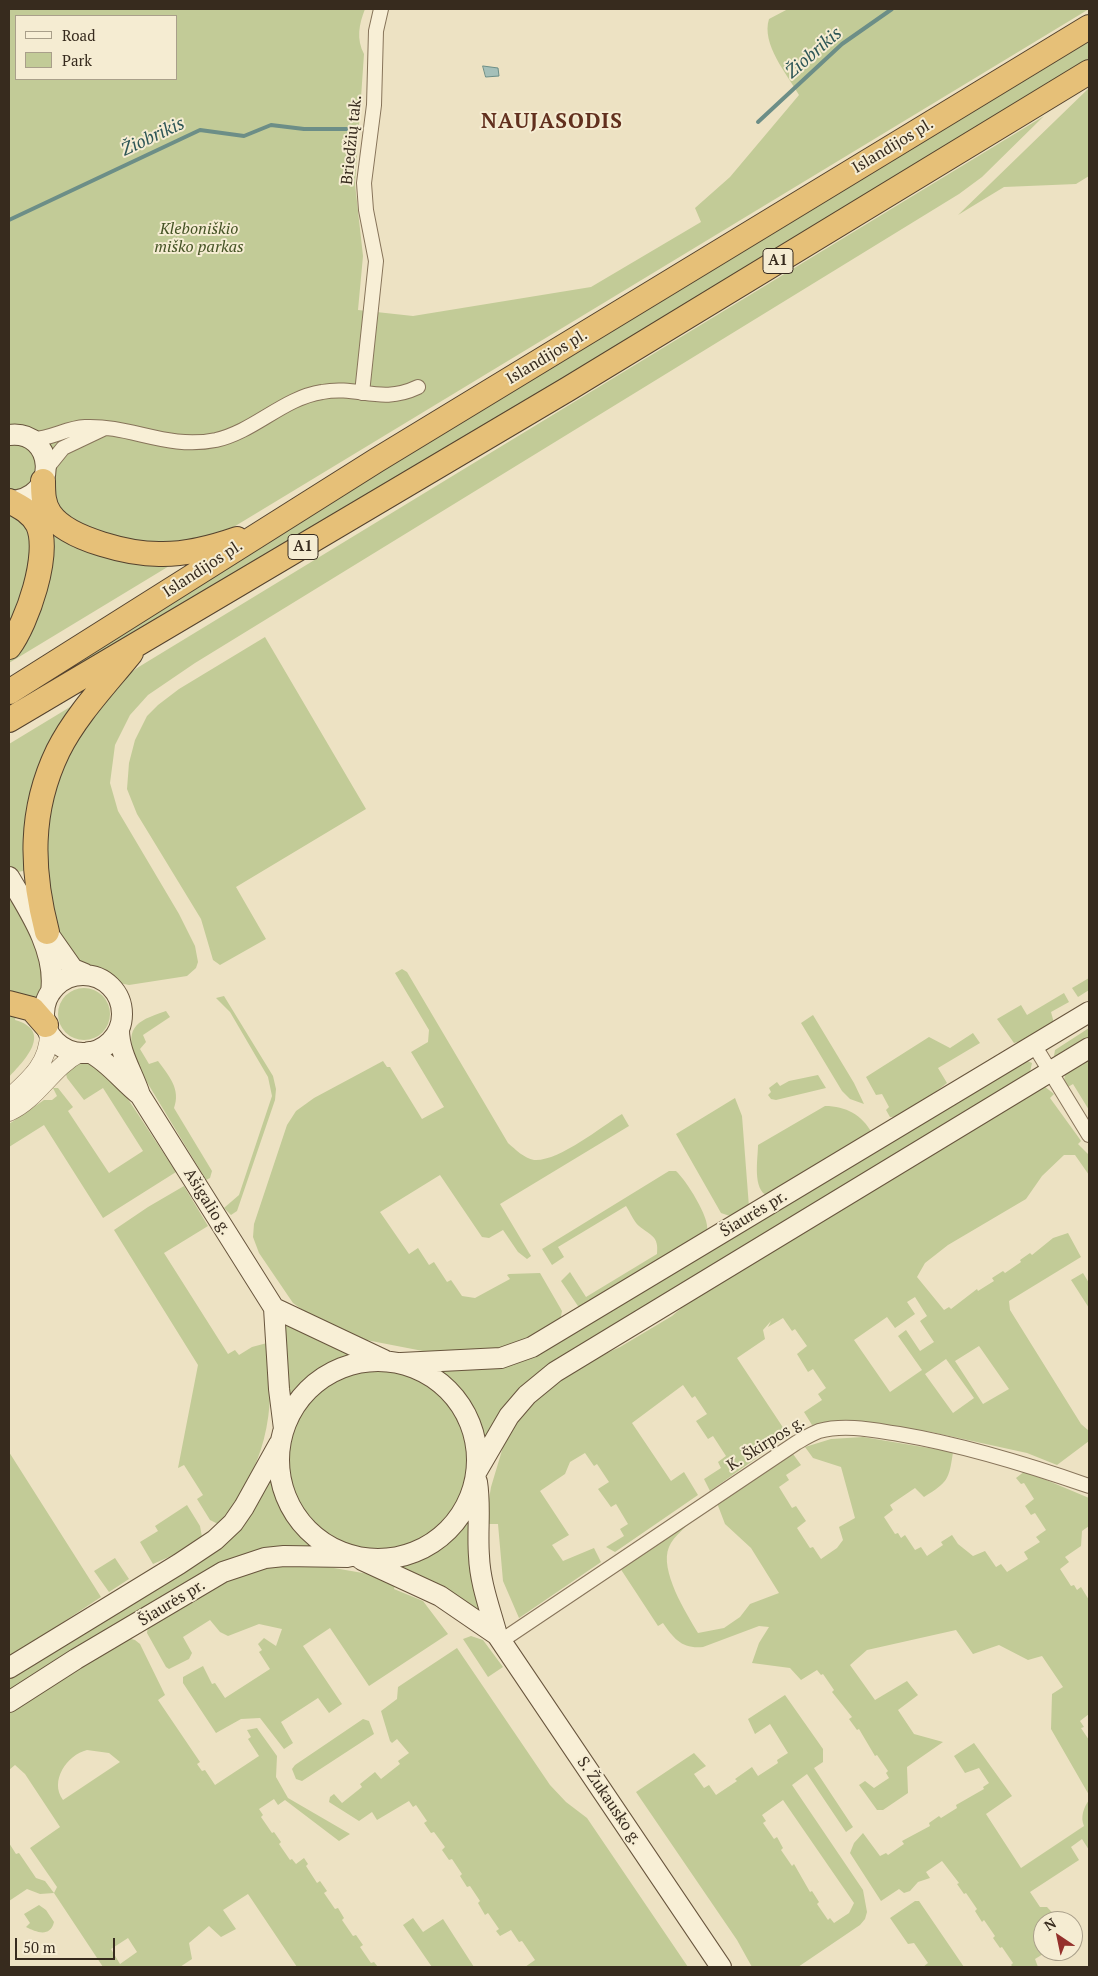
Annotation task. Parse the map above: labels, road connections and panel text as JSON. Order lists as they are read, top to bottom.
{
  "streets": {
    "highway": ["Islandijos pl.", "A1"],
    "main road": ["Ašigalio g.", "Šiaurės pr.", "S. Žukausko g."],
    "street": ["Briedžių tak.", "K. Škirpos g."]
  },
  "crossings": [
    ["Ašigalio g.", "Šiaurės pr."],
    ["Ašigalio g.", "S. Žukausko g."],
    ["Šiaurės pr.", "S. Žukausko g."],
    ["K. Škirpos g.", "S. Žukausko g."]
  ],
  "districts": ["NAUJASODIS"],
  "water": ["Žiobrikis"],
  "parks": ["Kleboniškio miško parkas"],
  "legend": ["Road", "Park"],
  "scale_bar": "50 m",
  "north": "top left"
}
